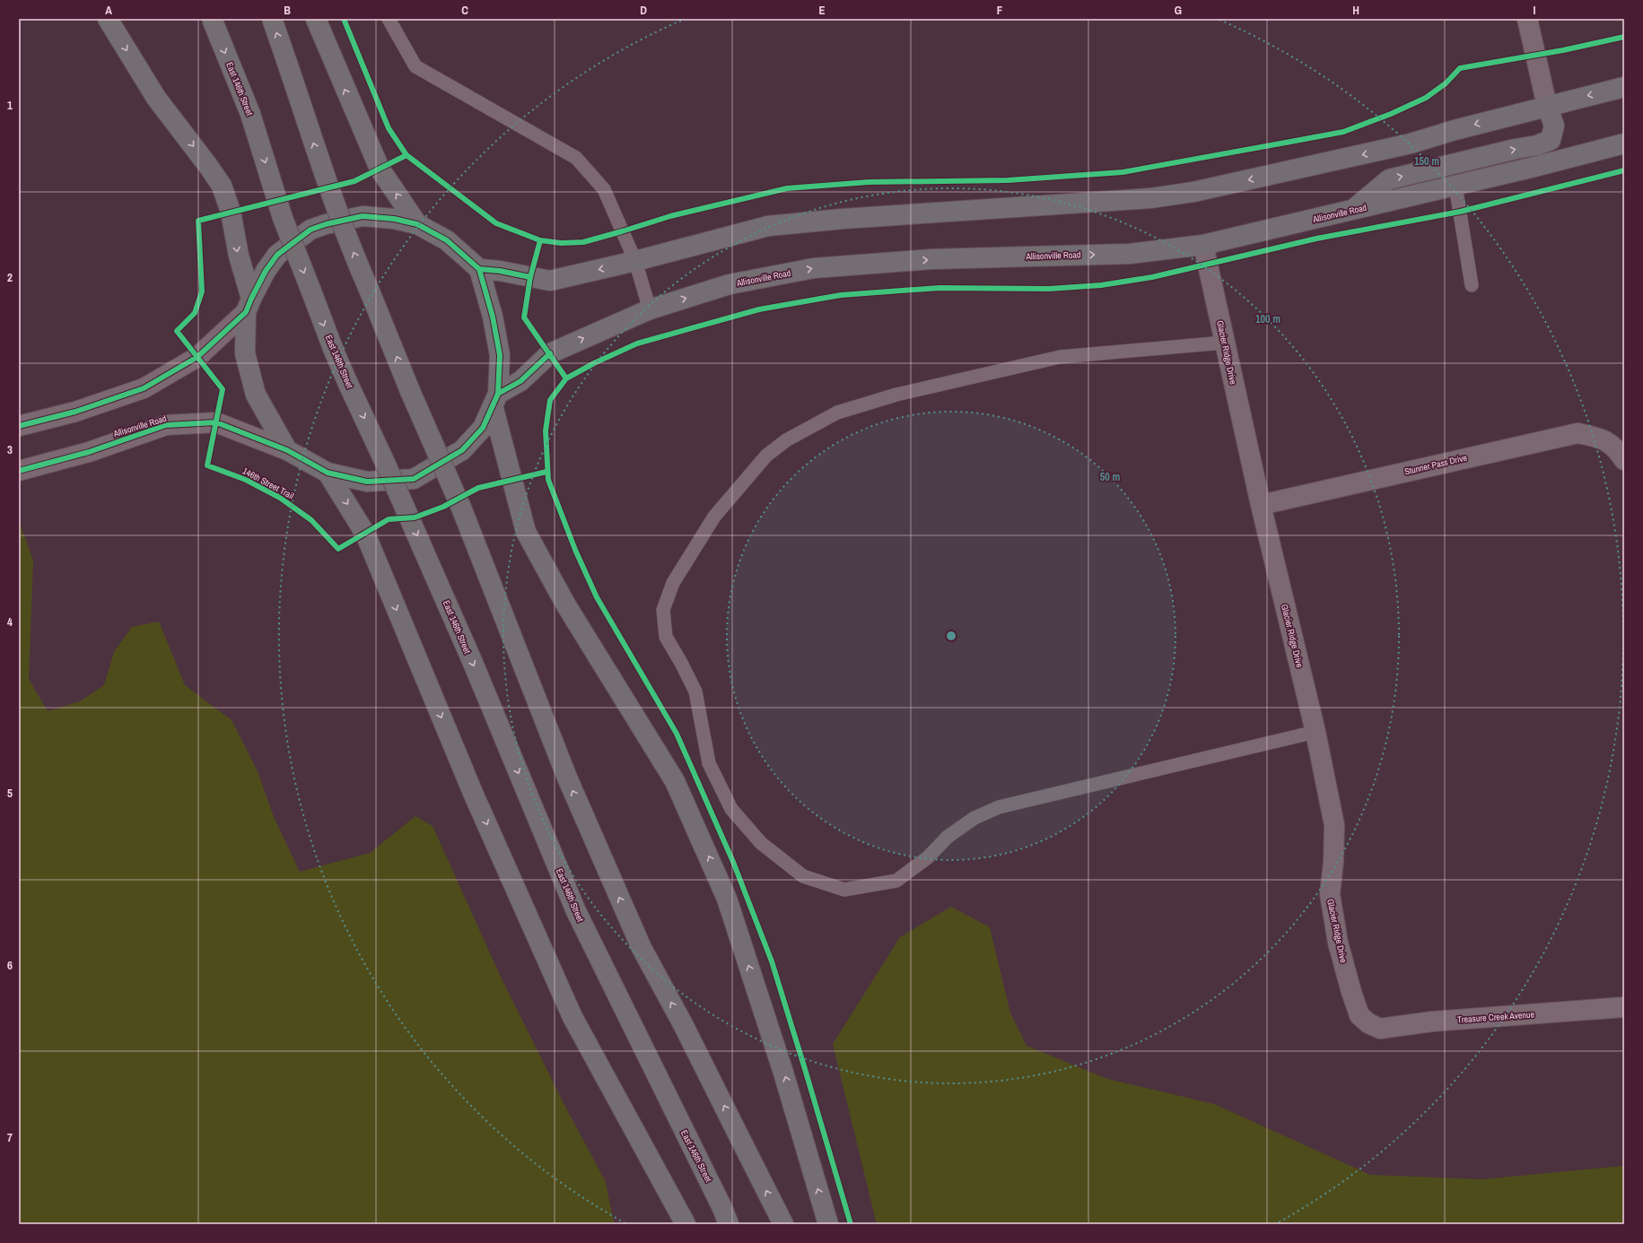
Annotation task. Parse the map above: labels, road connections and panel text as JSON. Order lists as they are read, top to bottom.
{
  "streets": {
    "main road": ["East 146th Street", "Allisonville Road"],
    "street": ["Glacier Ridge Drive", "Stunner Pass Drive", "Treasure Creek Avenue"],
    "cycle path": ["146th Street Trail"]
  },
  "crossings": [
    ["Allisonville Road", "Glacier Ridge Drive"],
    ["Glacier Ridge Drive", "Stunner Pass Drive"],
    ["Glacier Ridge Drive", "Treasure Creek Avenue"]
  ],
  "grid": {
    "columns": [
      "A",
      "B",
      "C",
      "D",
      "E",
      "F",
      "G",
      "H",
      "I"
    ],
    "rows": [
      "1",
      "2",
      "3",
      "4",
      "5",
      "6",
      "7"
    ]
  },
  "rings": ["150 m", "100 m", "50 m"]
}
